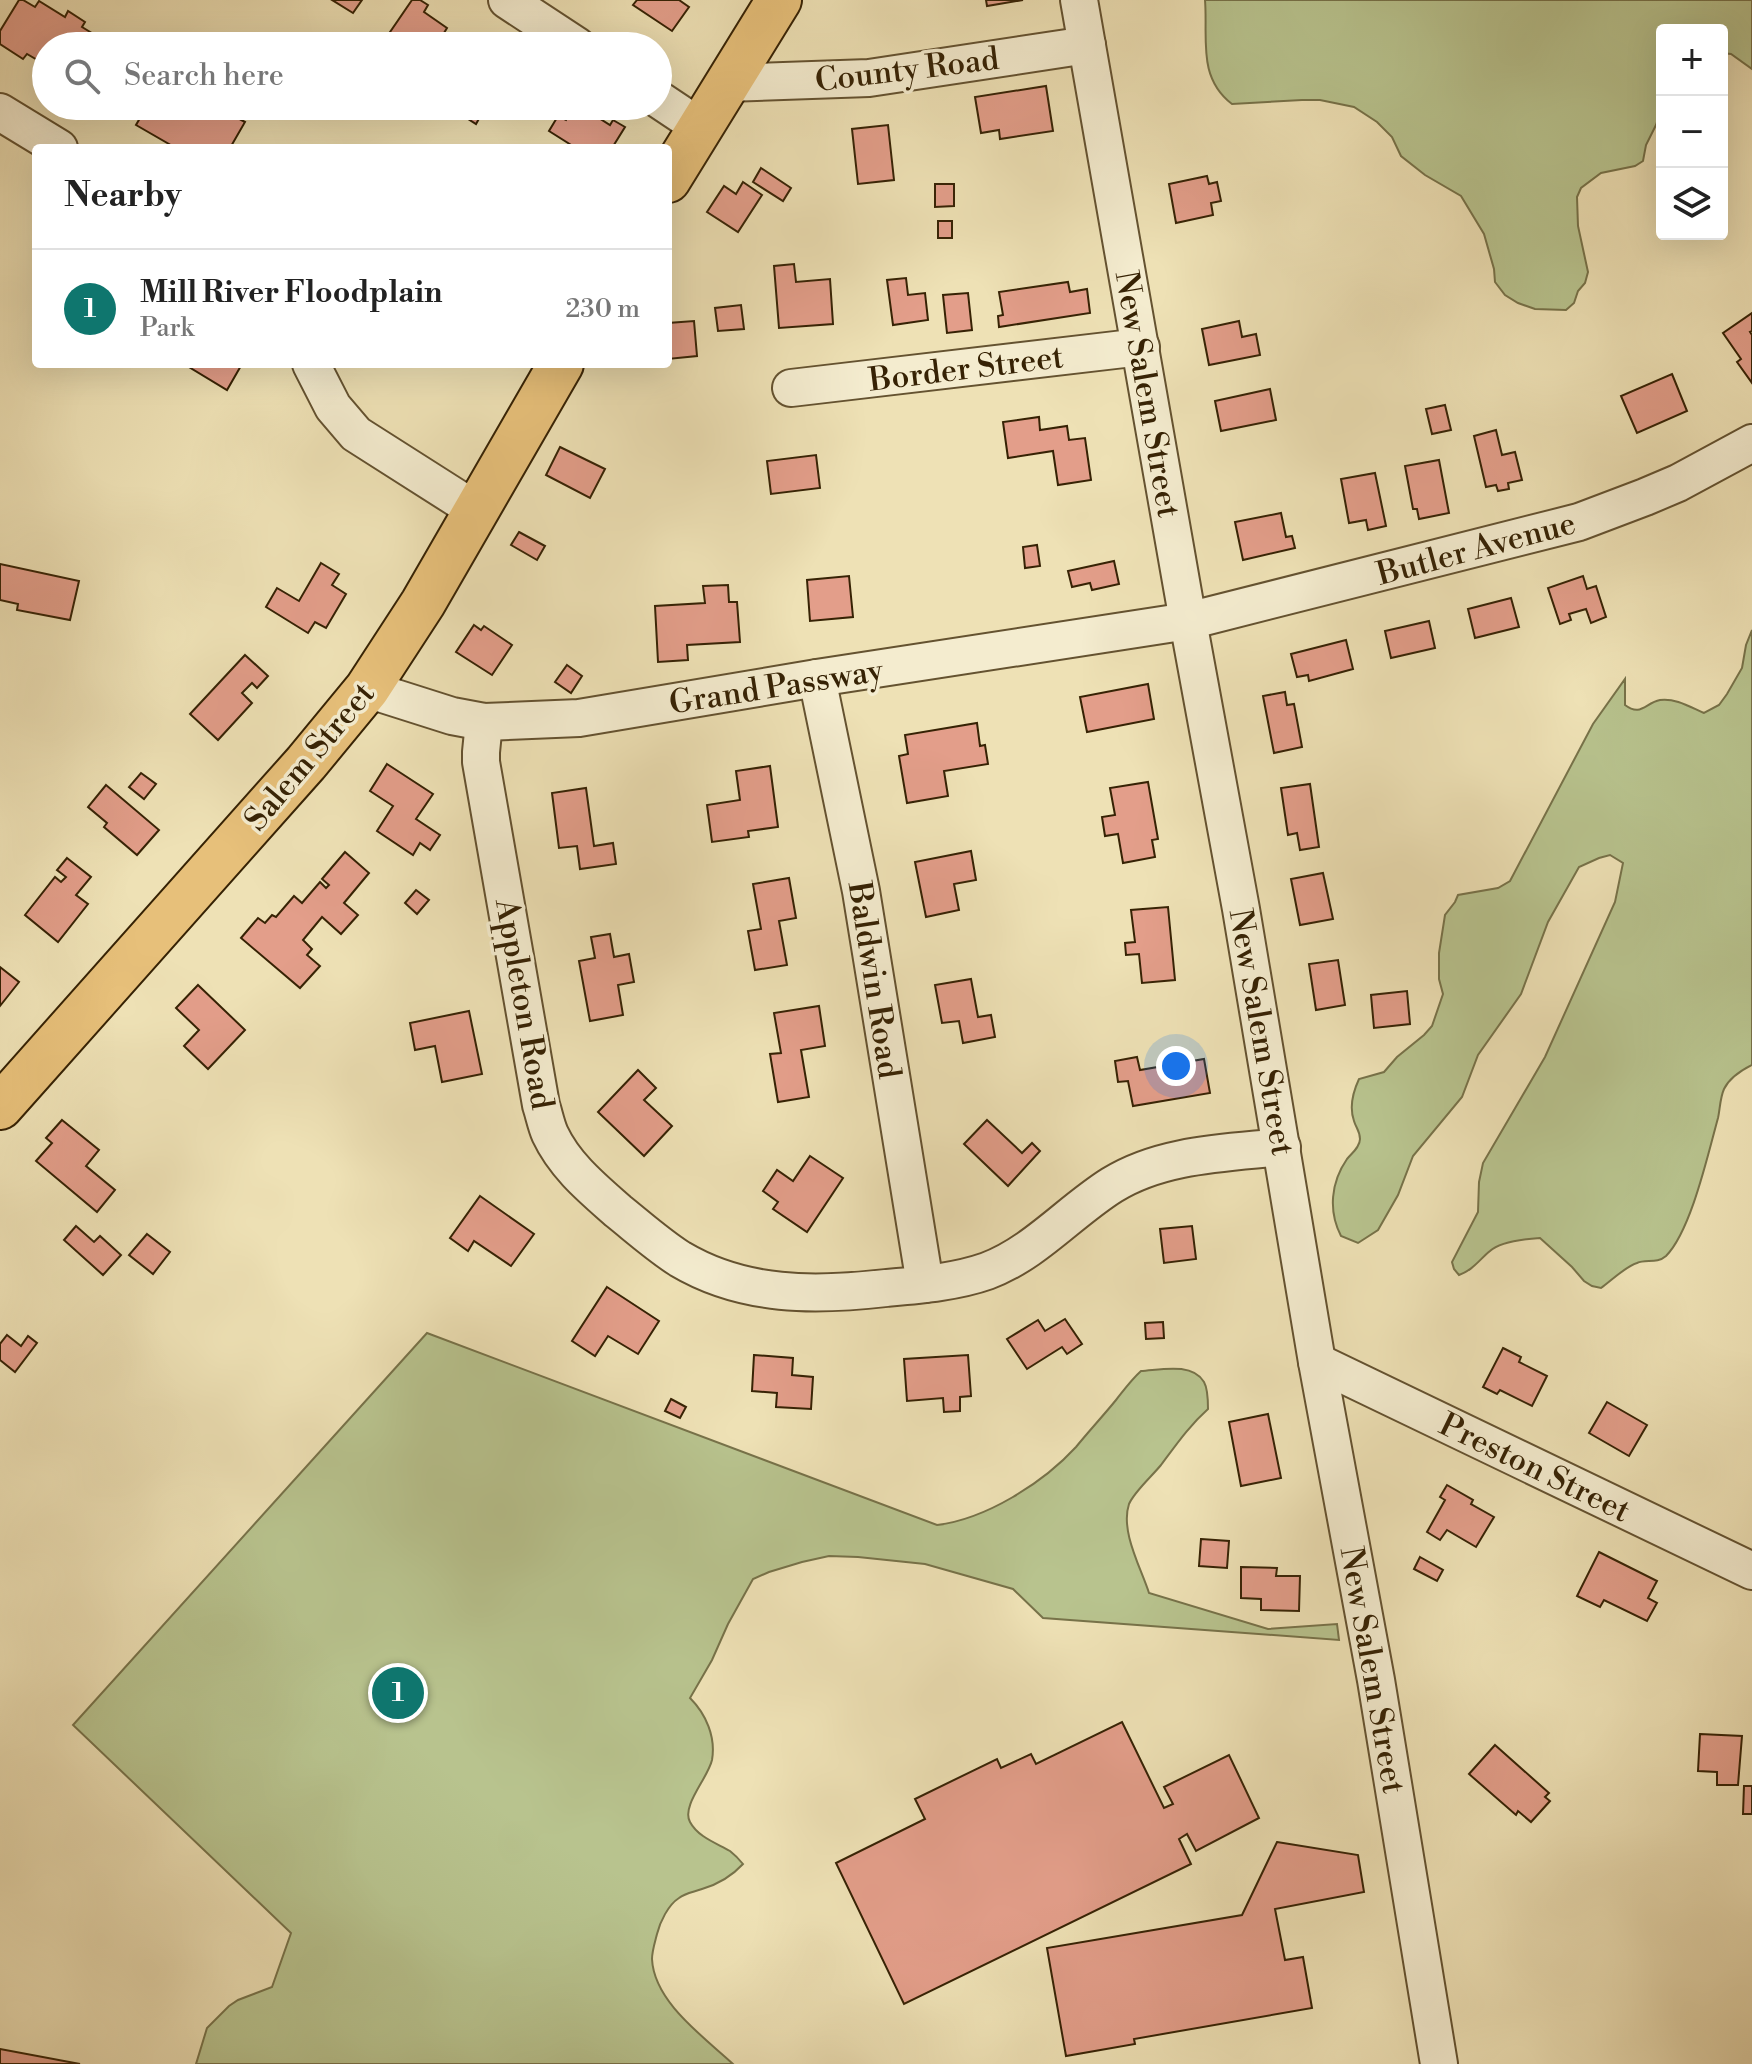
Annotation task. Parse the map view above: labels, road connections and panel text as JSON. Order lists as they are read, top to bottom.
{
  "streets": {
    "main road": ["Salem Street"],
    "street": [
      "County Road",
      "Border Street",
      "New Salem Street",
      "Butler Avenue",
      "Grand Passway",
      "Baldwin Road",
      "Appleton Road",
      "Preston Street"
    ]
  },
  "crossings": [
    ["County Road", "New Salem Street"],
    ["Border Street", "New Salem Street"],
    ["New Salem Street", "Butler Avenue"],
    ["New Salem Street", "Grand Passway"],
    ["New Salem Street", "Appleton Road"],
    ["New Salem Street", "Preston Street"],
    ["Butler Avenue", "Grand Passway"],
    ["Grand Passway", "Salem Street"],
    ["Grand Passway", "Baldwin Road"],
    ["Grand Passway", "Appleton Road"],
    ["Baldwin Road", "Appleton Road"]
  ],
  "page": {
    "map_buttons": ["+", "−"],
    "search": "Search here",
    "heading": "Nearby",
    "list": [
      {
        "mark": "1",
        "name": "Mill River Floodplain",
        "note": "Park",
        "value": "230 m"
      }
    ],
    "pins": "1"
  }
}
